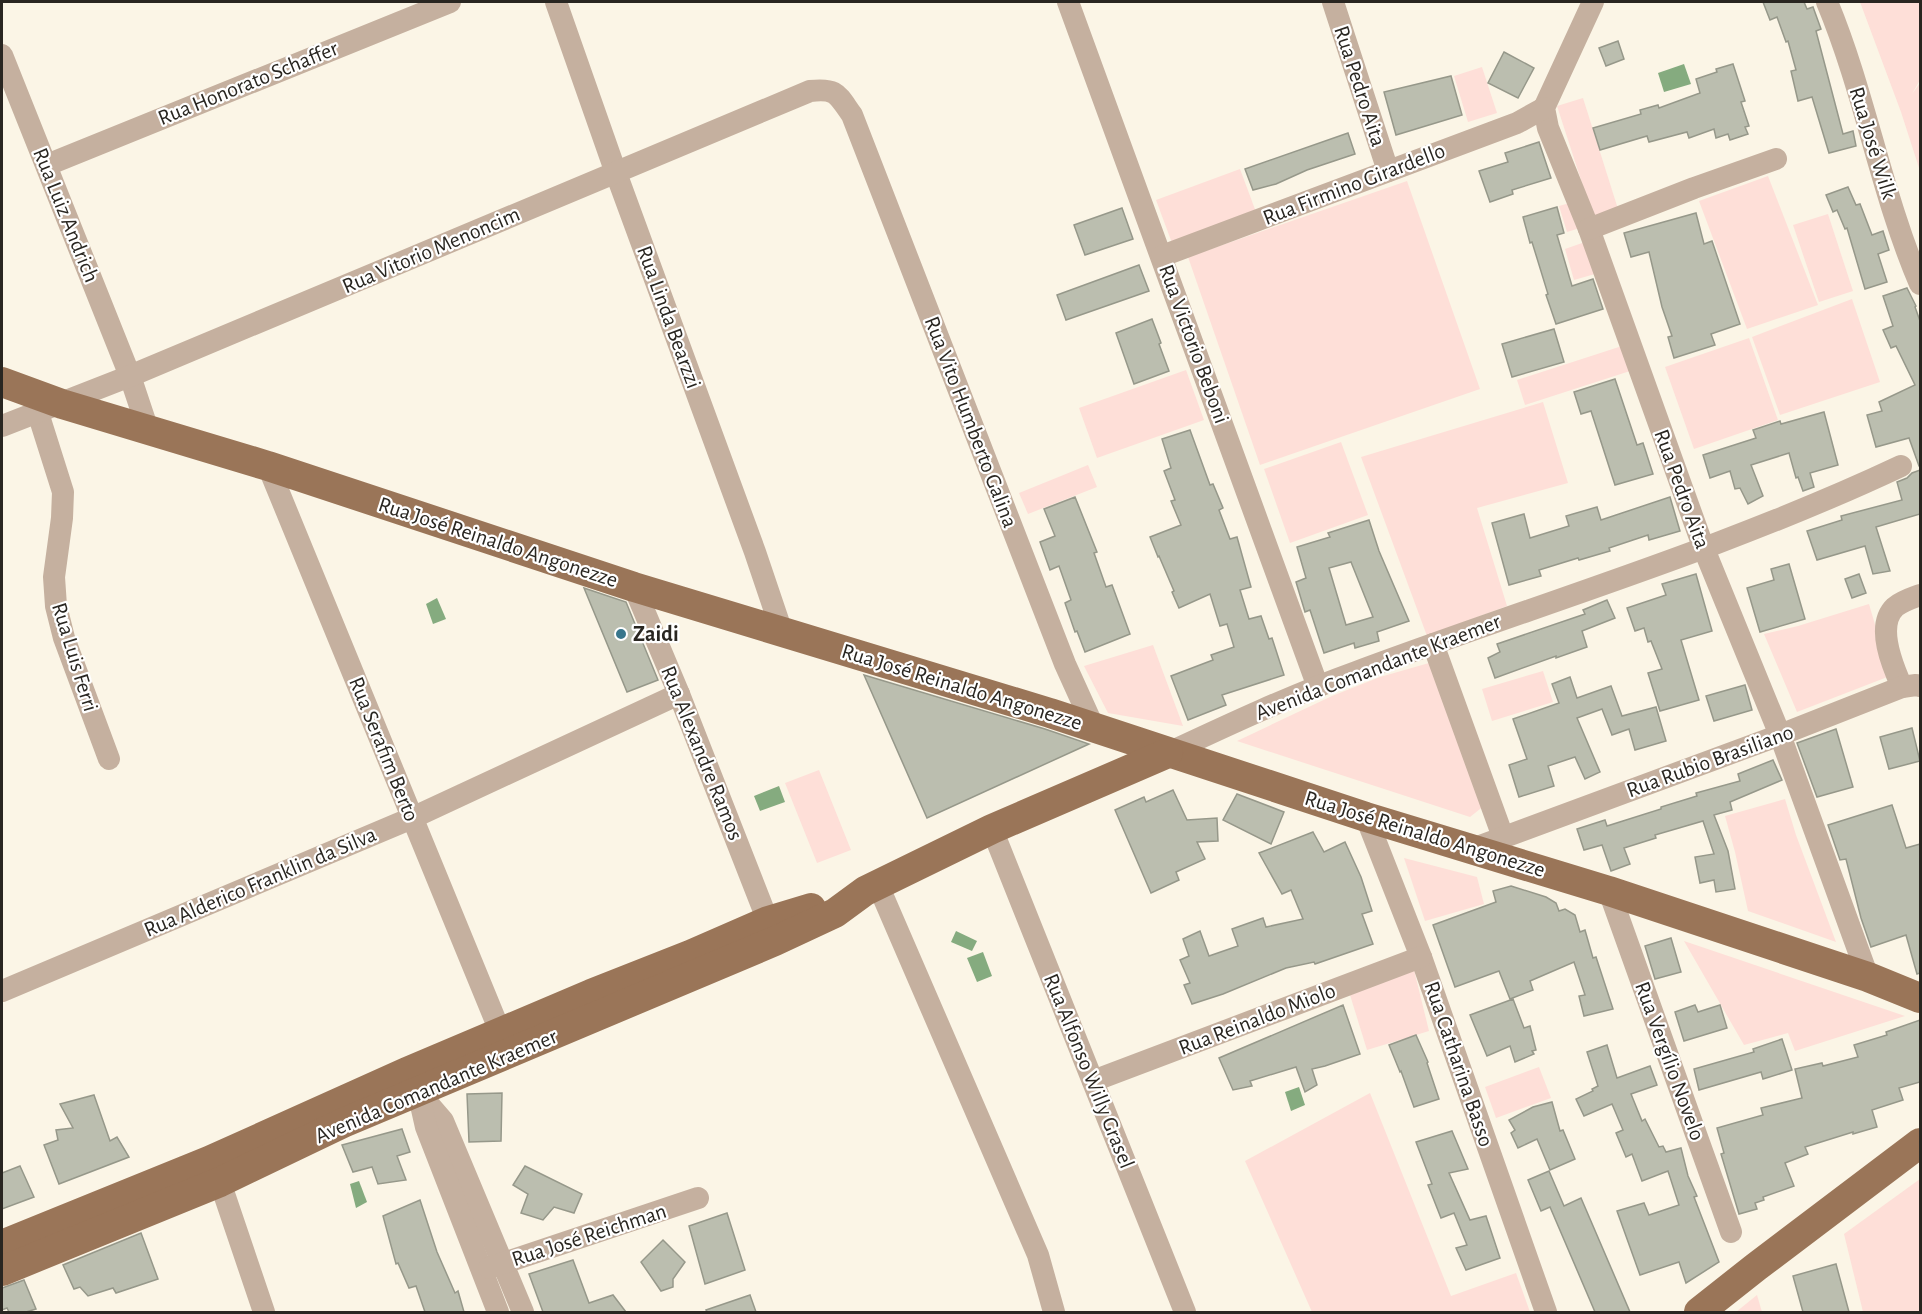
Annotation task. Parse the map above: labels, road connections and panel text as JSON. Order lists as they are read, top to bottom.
{
  "streets": {
    "main road": ["Rua José Reinaldo Angonezze", "Avenida Comandante Kraemer"],
    "street": [
      "Rua Honorato Schaffer",
      "Rua Pedro Aita",
      "Rua José Wilk",
      "Rua Firmino Girardello",
      "Rua Luiz Andrich",
      "Rua Vitorio Menoncim",
      "Rua Linda Bearzzi",
      "Rua Victorio Beboni",
      "Rua Vito Humberto Galina",
      "Rua Luis Ferri",
      "Rua Serafim Berto",
      "Rua Alexandre Ramos",
      "Rua Rubio Brasiliano",
      "Rua Alderico Franklin da Silva",
      "Rua Reinaldo Miolo",
      "Rua Vergílio Novelo",
      "Rua Catharina Basso",
      "Rua Alfonso Willy Grasel",
      "Rua José Reichman"
    ]
  },
  "crossings": [
    ["Rua Honorato Schaffer", "Rua Luiz Andrich"],
    ["Rua Pedro Aita", "Rua Firmino Girardello"],
    ["Rua Pedro Aita", "Rua José Reinaldo Angonezze"],
    ["Rua Pedro Aita", "Avenida Comandante Kraemer"],
    ["Rua Pedro Aita", "Rua Rubio Brasiliano"],
    ["Rua Firmino Girardello", "Rua Victorio Beboni"],
    ["Rua Luiz Andrich", "Rua Vitorio Menoncim"],
    ["Rua Luiz Andrich", "Rua José Reinaldo Angonezze"],
    ["Rua Vitorio Menoncim", "Rua Linda Bearzzi"],
    ["Rua Vitorio Menoncim", "Rua Vito Humberto Galina"],
    ["Rua Vitorio Menoncim", "Rua José Reinaldo Angonezze"],
    ["Rua Vitorio Menoncim", "Rua Luis Ferri"],
    ["Rua Linda Bearzzi", "Rua José Reinaldo Angonezze"],
    ["Rua Victorio Beboni", "Avenida Comandante Kraemer"],
    ["Rua Vito Humberto Galina", "Rua José Reinaldo Angonezze"],
    ["Rua José Reinaldo Angonezze", "Rua Luis Ferri"],
    ["Rua José Reinaldo Angonezze", "Avenida Comandante Kraemer"],
    ["Rua José Reinaldo Angonezze", "Rua Serafim Berto"],
    ["Rua José Reinaldo Angonezze", "Rua Alexandre Ramos"],
    ["Rua José Reinaldo Angonezze", "Rua Rubio Brasiliano"],
    ["Rua José Reinaldo Angonezze", "Rua Vergílio Novelo"],
    ["Rua José Reinaldo Angonezze", "Rua Catharina Basso"],
    ["Avenida Comandante Kraemer", "Rua Serafim Berto"],
    ["Avenida Comandante Kraemer", "Rua Alexandre Ramos"],
    ["Avenida Comandante Kraemer", "Rua Alfonso Willy Grasel"],
    ["Rua Serafim Berto", "Rua Alderico Franklin da Silva"],
    ["Rua Alexandre Ramos", "Rua Alderico Franklin da Silva"],
    ["Rua Reinaldo Miolo", "Rua Catharina Basso"],
    ["Rua Reinaldo Miolo", "Rua Alfonso Willy Grasel"]
  ],
  "places": ["Zaidi"]
}
